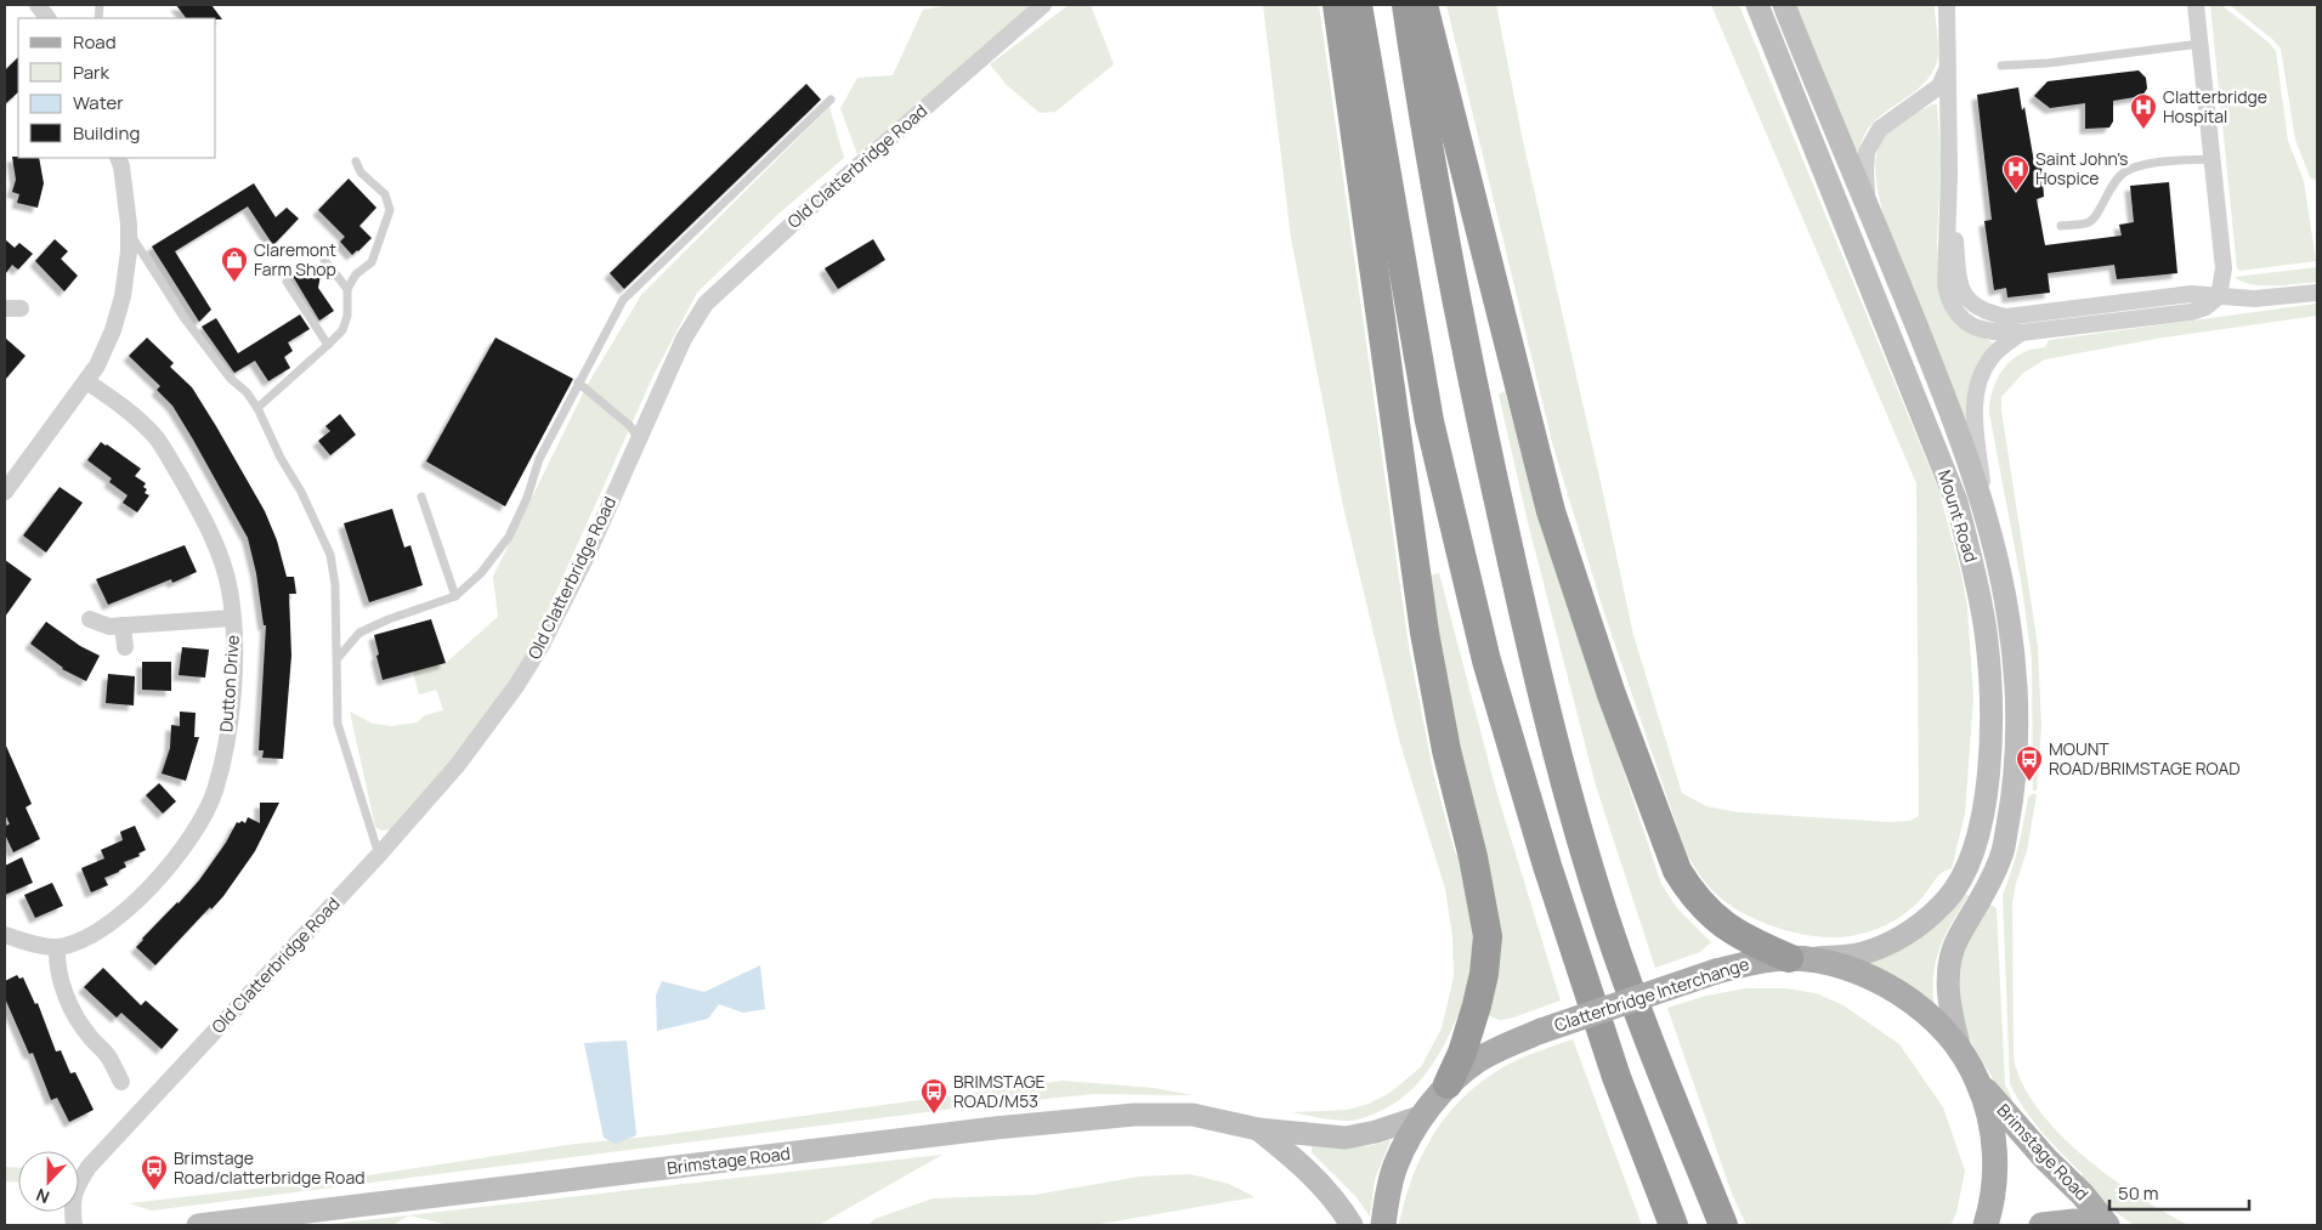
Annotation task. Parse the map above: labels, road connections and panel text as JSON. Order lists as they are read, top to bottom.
{
  "streets": {
    "main road": ["Mount Road", "Clatterbridge Interchange", "Brimstage Road"],
    "street": ["Old Clatterbridge Road", "Dutton Drive"]
  },
  "crossings": [
    ["Mount Road", "Clatterbridge Interchange"],
    ["Clatterbridge Interchange", "Brimstage Road"]
  ],
  "places": {
    "hospital": ["Clatterbridge Hospital", "Saint John's Hospice"],
    "shop": ["Claremont Farm Shop"],
    "bus stop": ["MOUNT ROAD/BRIMSTAGE ROAD", "BRIMSTAGE ROAD/M53", "Brimstage Road/clatterbridge Road"]
  },
  "legend": [
    "Road",
    "Park",
    "Water",
    "Building"
  ],
  "scale_bar": "50 m",
  "north": "bottom"
}
